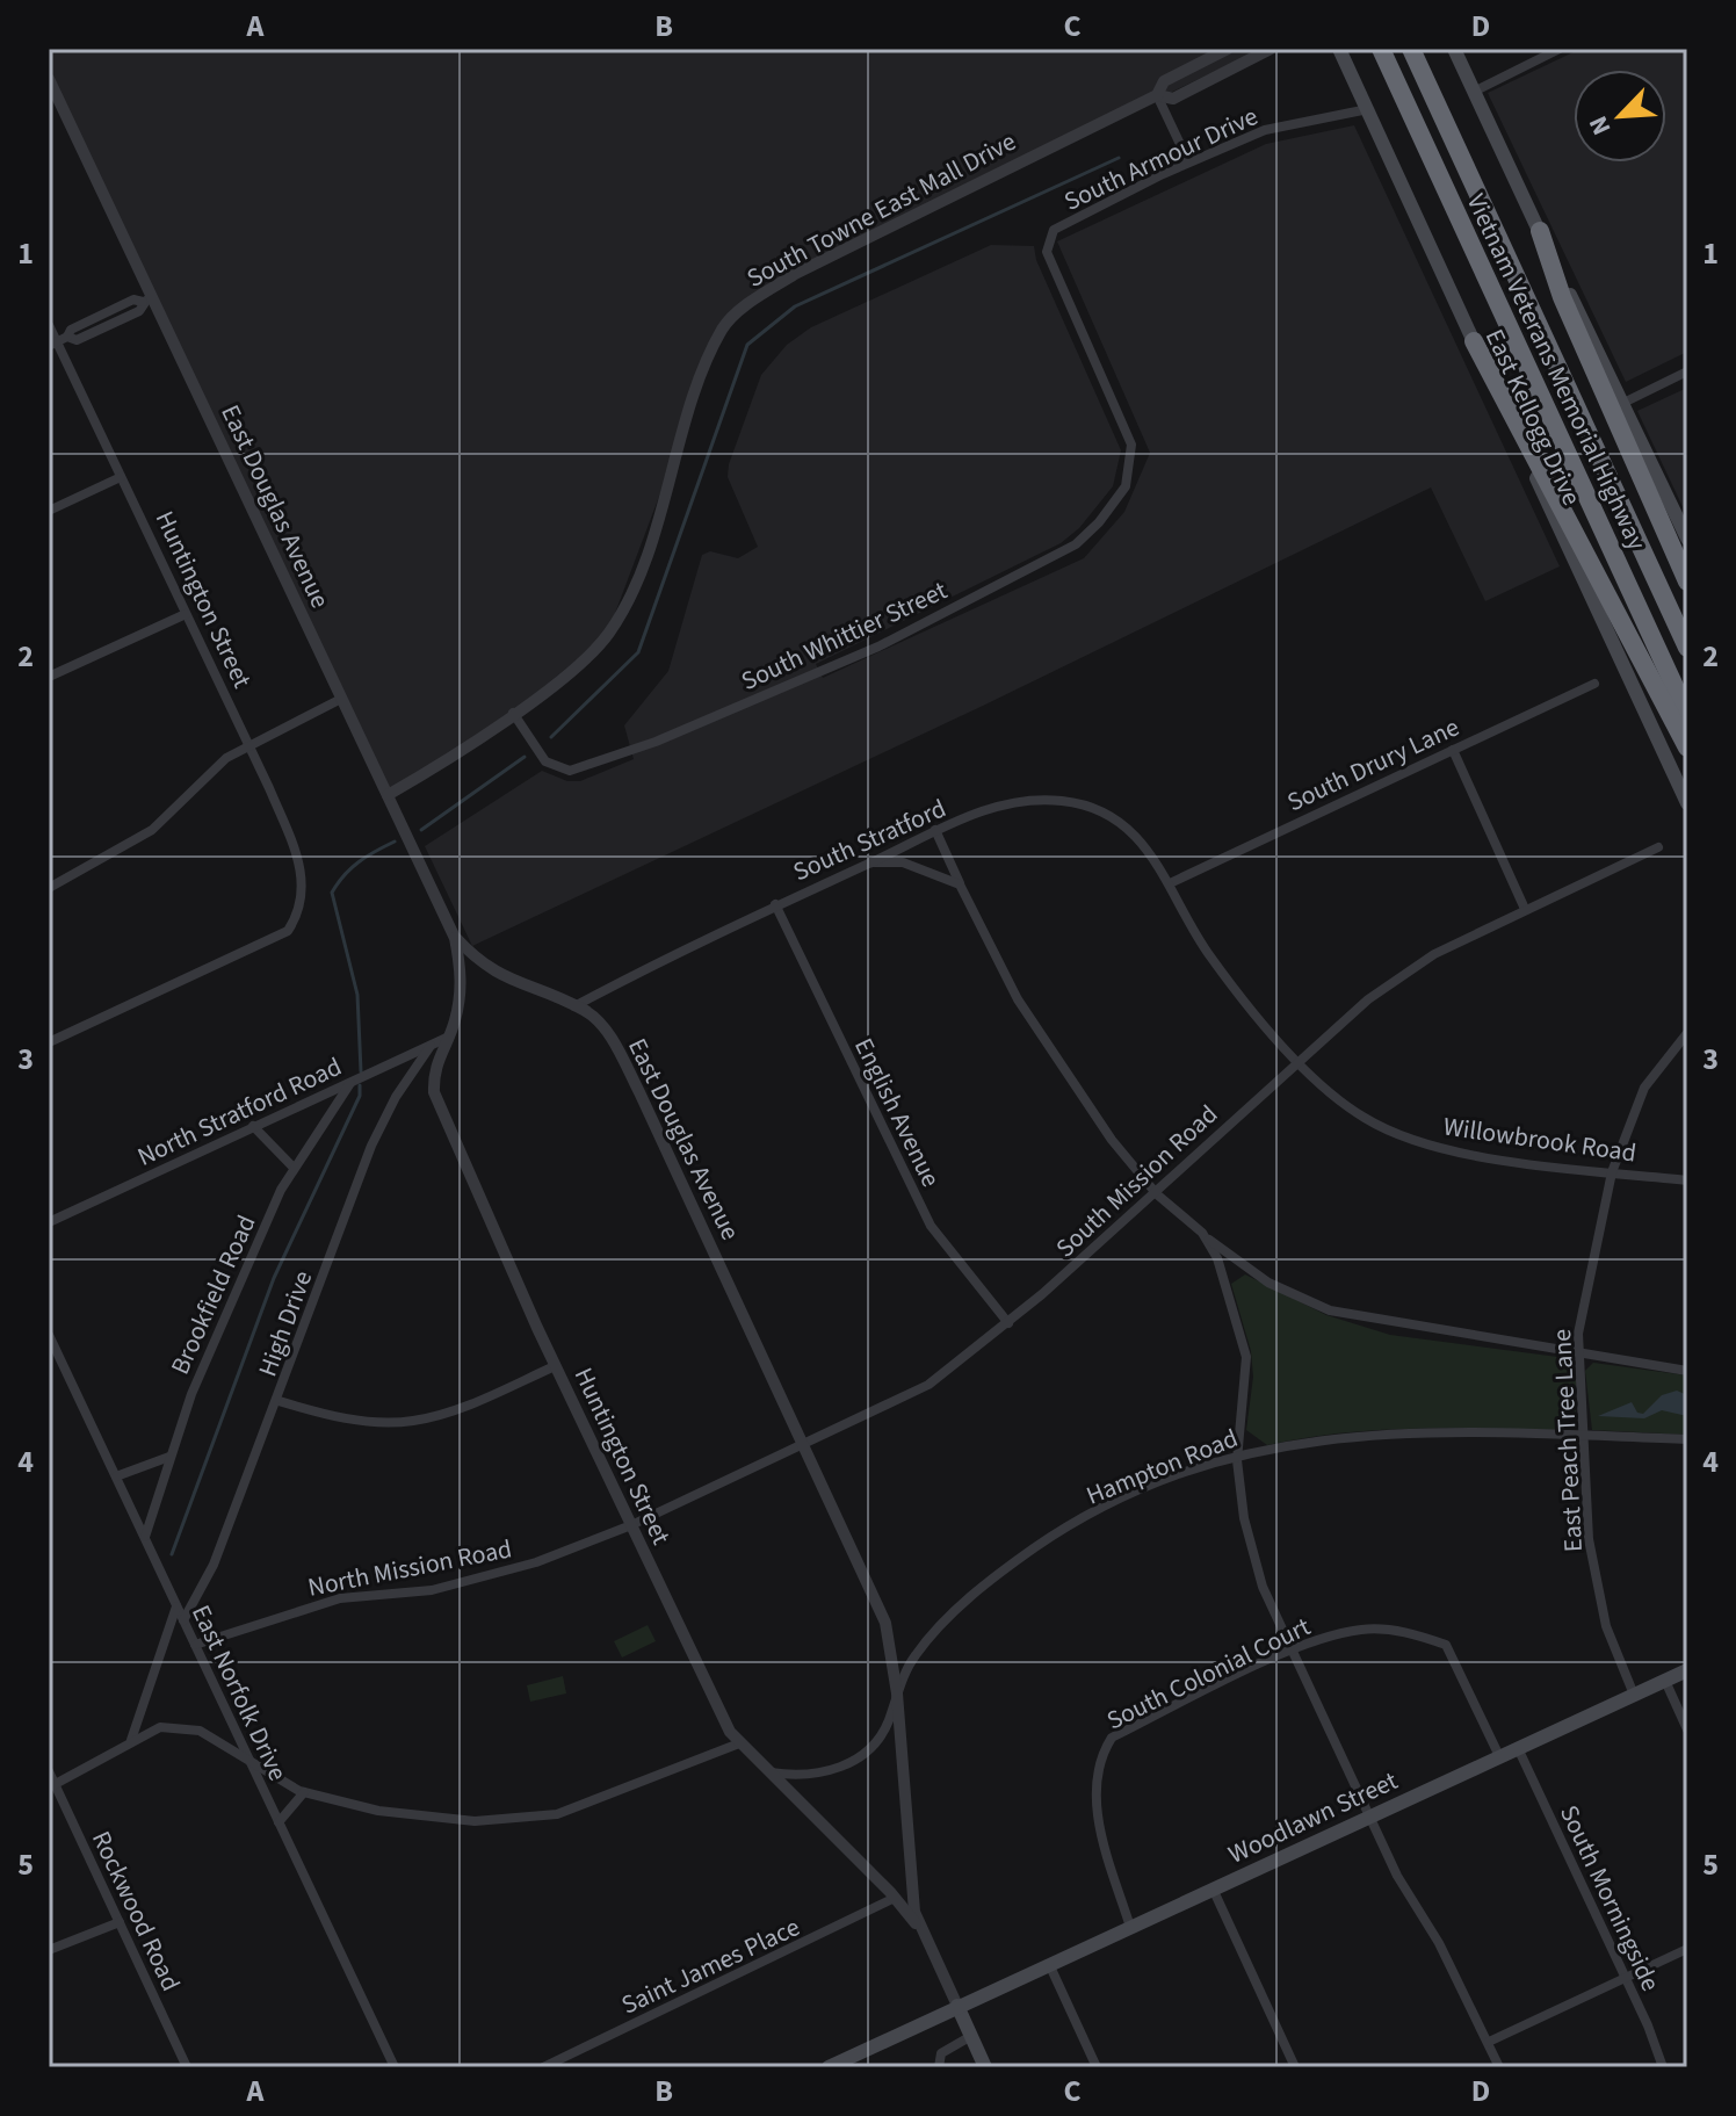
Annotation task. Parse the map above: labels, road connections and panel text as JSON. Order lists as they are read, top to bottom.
{
  "streets": {
    "highway": ["Vietnam Veterans Memorial Highway"],
    "main road": ["East Kellogg Drive", "East Douglas Avenue", "Woodlawn Street"],
    "street": [
      "South Armour Drive",
      "South Towne East Mall Drive",
      "Huntington Street",
      "South Whittier Street",
      "South Drury Lane",
      "South Stratford",
      "North Stratford Road",
      "English Avenue",
      "Willowbrook Road",
      "South Mission Road",
      "Brookfield Road",
      "High Drive",
      "East Peach Tree Lane",
      "Hampton Road",
      "North Mission Road",
      "South Colonial Court",
      "East Norfolk Drive",
      "South Morningside",
      "Rockwood Road",
      "Saint James Place"
    ]
  },
  "crossings": [
    ["South Armour Drive", "East Kellogg Drive"],
    ["South Armour Drive", "South Whittier Street"],
    ["South Towne East Mall Drive", "East Douglas Avenue"],
    ["South Towne East Mall Drive", "South Whittier Street"],
    ["East Douglas Avenue", "Huntington Street"],
    ["East Douglas Avenue", "South Stratford"],
    ["East Douglas Avenue", "South Mission Road"],
    ["East Douglas Avenue", "Hampton Road"],
    ["East Douglas Avenue", "Woodlawn Street"],
    ["Huntington Street", "North Stratford Road"],
    ["Huntington Street", "South Mission Road"],
    ["Huntington Street", "Hampton Road"],
    ["Huntington Street", "North Mission Road"],
    ["Huntington Street", "Saint James Place"],
    ["South Drury Lane", "South Stratford"],
    ["South Drury Lane", "Willowbrook Road"],
    ["South Stratford", "English Avenue"],
    ["South Stratford", "Willowbrook Road"],
    ["North Stratford Road", "Brookfield Road"],
    ["North Stratford Road", "High Drive"],
    ["English Avenue", "South Mission Road"],
    ["Willowbrook Road", "South Mission Road"],
    ["Willowbrook Road", "East Peach Tree Lane"],
    ["South Mission Road", "North Mission Road"],
    ["Brookfield Road", "East Norfolk Drive"],
    ["High Drive", "East Norfolk Drive"],
    ["East Peach Tree Lane", "Hampton Road"],
    ["East Peach Tree Lane", "Woodlawn Street"],
    ["North Mission Road", "East Norfolk Drive"],
    ["South Colonial Court", "Woodlawn Street"],
    ["Woodlawn Street", "South Morningside"]
  ],
  "north": "bottom left",
  "grid": {
    "columns": [
      "A",
      "B",
      "C",
      "D"
    ],
    "rows": [
      "1",
      "2",
      "3",
      "4",
      "5"
    ]
  }
}
